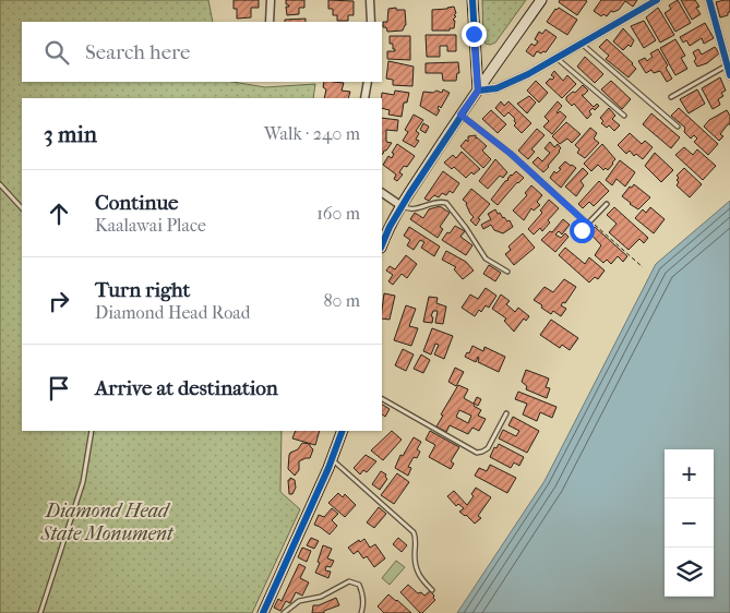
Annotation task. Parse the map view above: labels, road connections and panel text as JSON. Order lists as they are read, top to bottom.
{
  "parks": ["Diamond Head State Monument"],
  "page": {
    "search": "Search here",
    "heading": ["3 min", "Walk · 240 m"],
    "list": [
      ["Continue", "Kaalawai Place", "160 m"],
      ["Turn right", "Diamond Head Road", "80 m"],
      "Arrive at destination"
    ],
    "map_buttons": ["+", "−"]
  }
}
